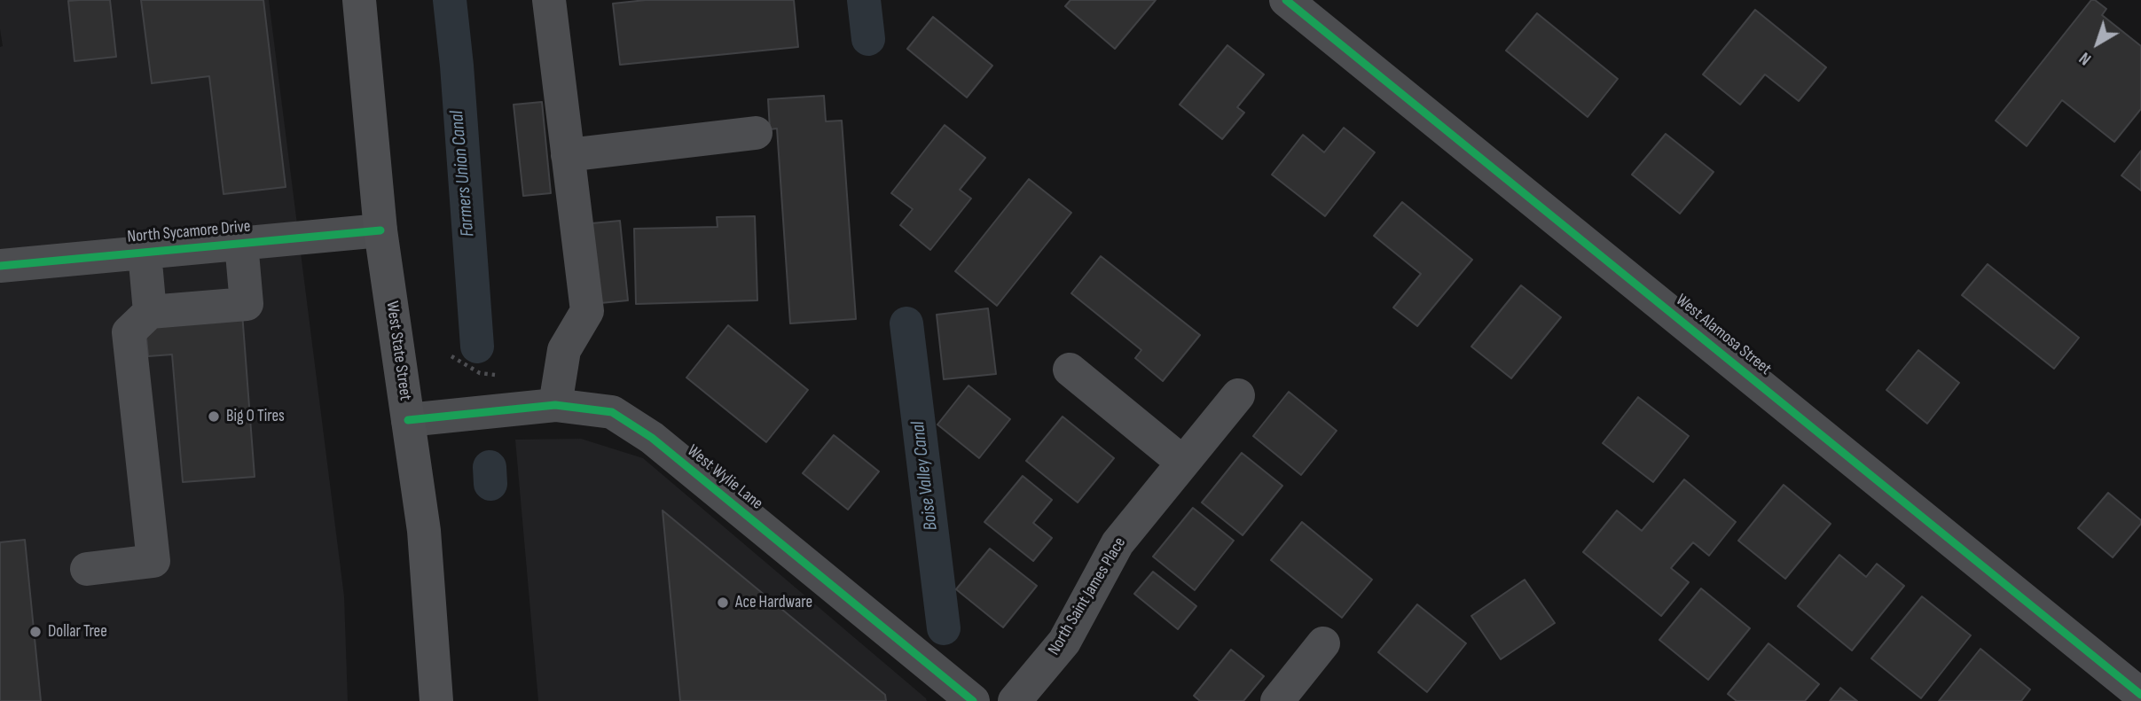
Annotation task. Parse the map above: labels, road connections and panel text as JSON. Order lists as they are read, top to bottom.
{
  "streets": {
    "main road": ["West State Street"],
    "street": [
      "North Sycamore Drive",
      "West Alamosa Street",
      "West Wylie Lane",
      "North Saint James Place"
    ]
  },
  "crossings": [
    ["North Sycamore Drive", "West State Street"],
    ["West State Street", "West Wylie Lane"]
  ],
  "water": ["Farmers Union Canal", "Boise Valley Canal"],
  "places": ["Big O Tires", "Ace Hardware", "Dollar Tree"],
  "north": "bottom left"
}
